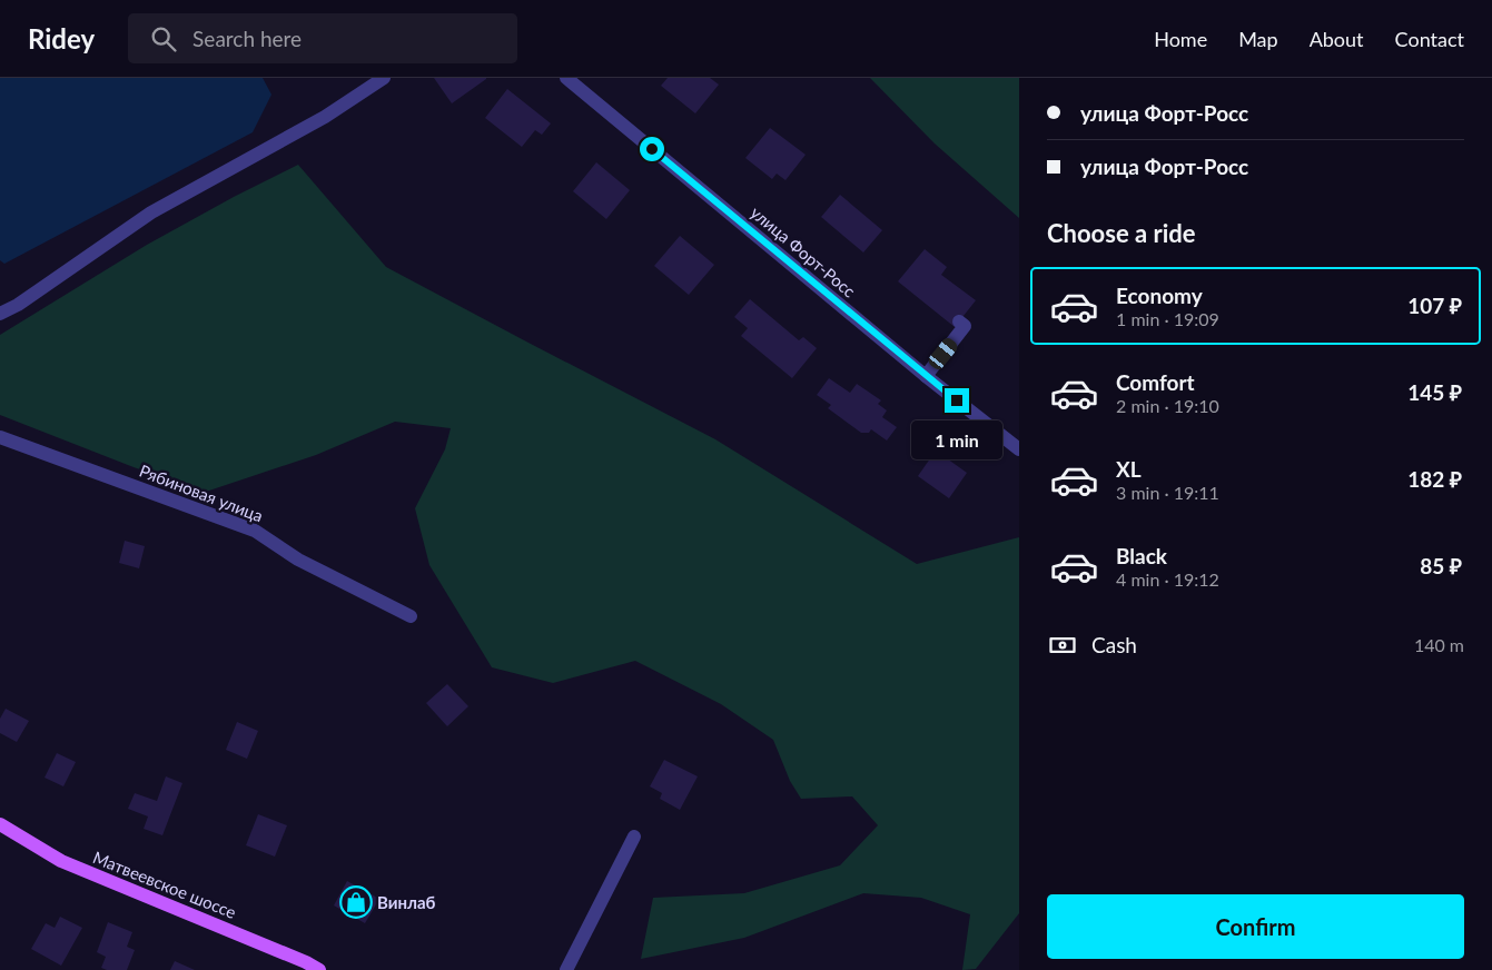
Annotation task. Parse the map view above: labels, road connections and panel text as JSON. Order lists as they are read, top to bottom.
{
  "streets": {
    "main road": ["Матвеевское шоссе"],
    "street": ["улица Форт-Росс", "Рябиновая улица"]
  },
  "places": {
    "shop": ["Винлаб"]
  },
  "page": {
    "header": "Ridey",
    "search": "Search here",
    "nav": [
      "Home",
      "Map",
      "About",
      "Contact"
    ],
    "banner": ["улица Форт-Росс", "улица Форт-Росс"],
    "heading": "Choose a ride",
    "list": [
      {
        "name": "Economy",
        "note": "1 min · 19:09",
        "value": "107 ₽"
      },
      {
        "name": "Comfort",
        "note": "2 min · 19:10",
        "value": "145 ₽"
      },
      {
        "name": "XL",
        "note": "3 min · 19:11",
        "value": "182 ₽"
      },
      {
        "name": "Black",
        "note": "4 min · 19:12",
        "value": "85 ₽"
      }
    ],
    "bubble": "1 min",
    "pay": ["Cash", "140 m"],
    "buttons": "Confirm"
  }
}
